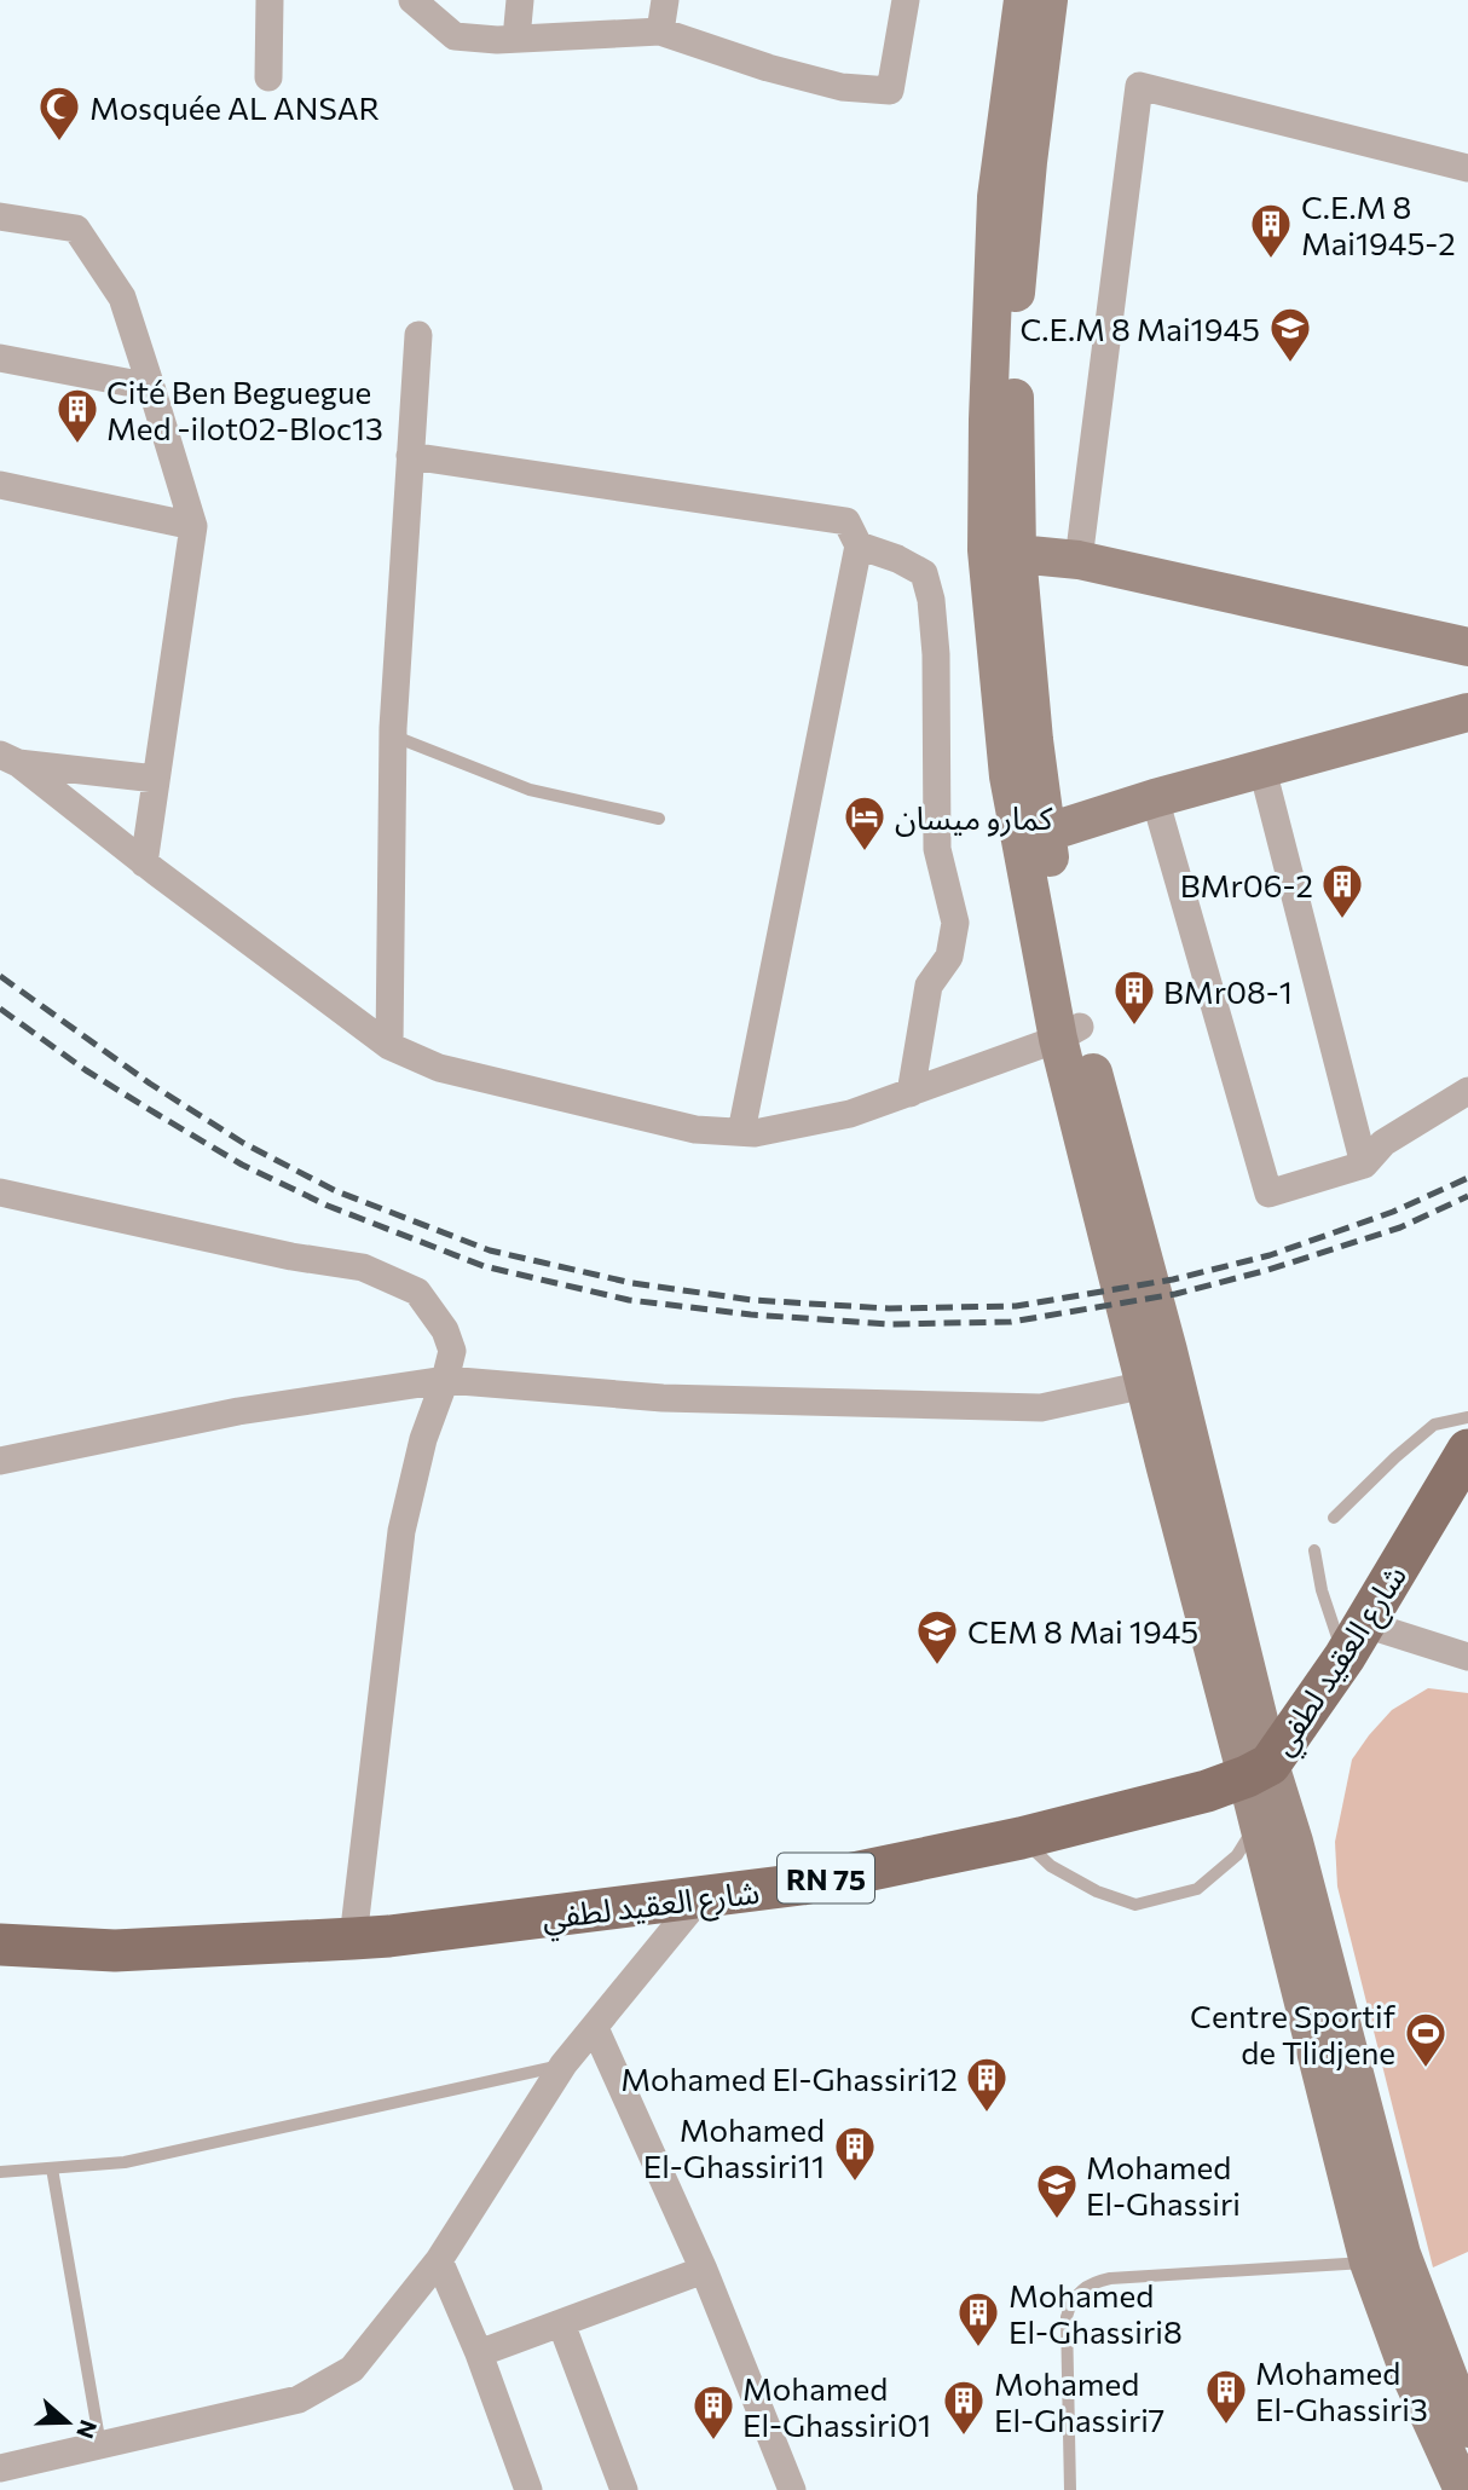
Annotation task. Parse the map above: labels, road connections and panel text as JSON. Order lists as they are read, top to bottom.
{
  "streets": {
    "main road": ["شارع العقيد لطفي", "RN 75"]
  },
  "places": {
    "mosque": ["Mosquée AL ANSAR"],
    "building": [
      "C.E.M 8 Mai1945-2",
      "Cité Ben Beguegue Med -ilot02-Bloc13",
      "BMr06-2",
      "BMr08-1",
      "Mohamed El-Ghassiri12",
      "Mohamed El-Ghassiri11",
      "Mohamed El-Ghassiri8",
      "Mohamed El-Ghassiri3",
      "Mohamed El-Ghassiri7",
      "Mohamed El-Ghassiri01"
    ],
    "school or university": ["C.E.M 8 Mai1945", "CEM 8 Mai 1945", "Mohamed El-Ghassiri"],
    "hotel": ["كمارو ميسان"],
    "sports": ["Centre Sportif de Tlidjene"]
  },
  "north": "right"
}
